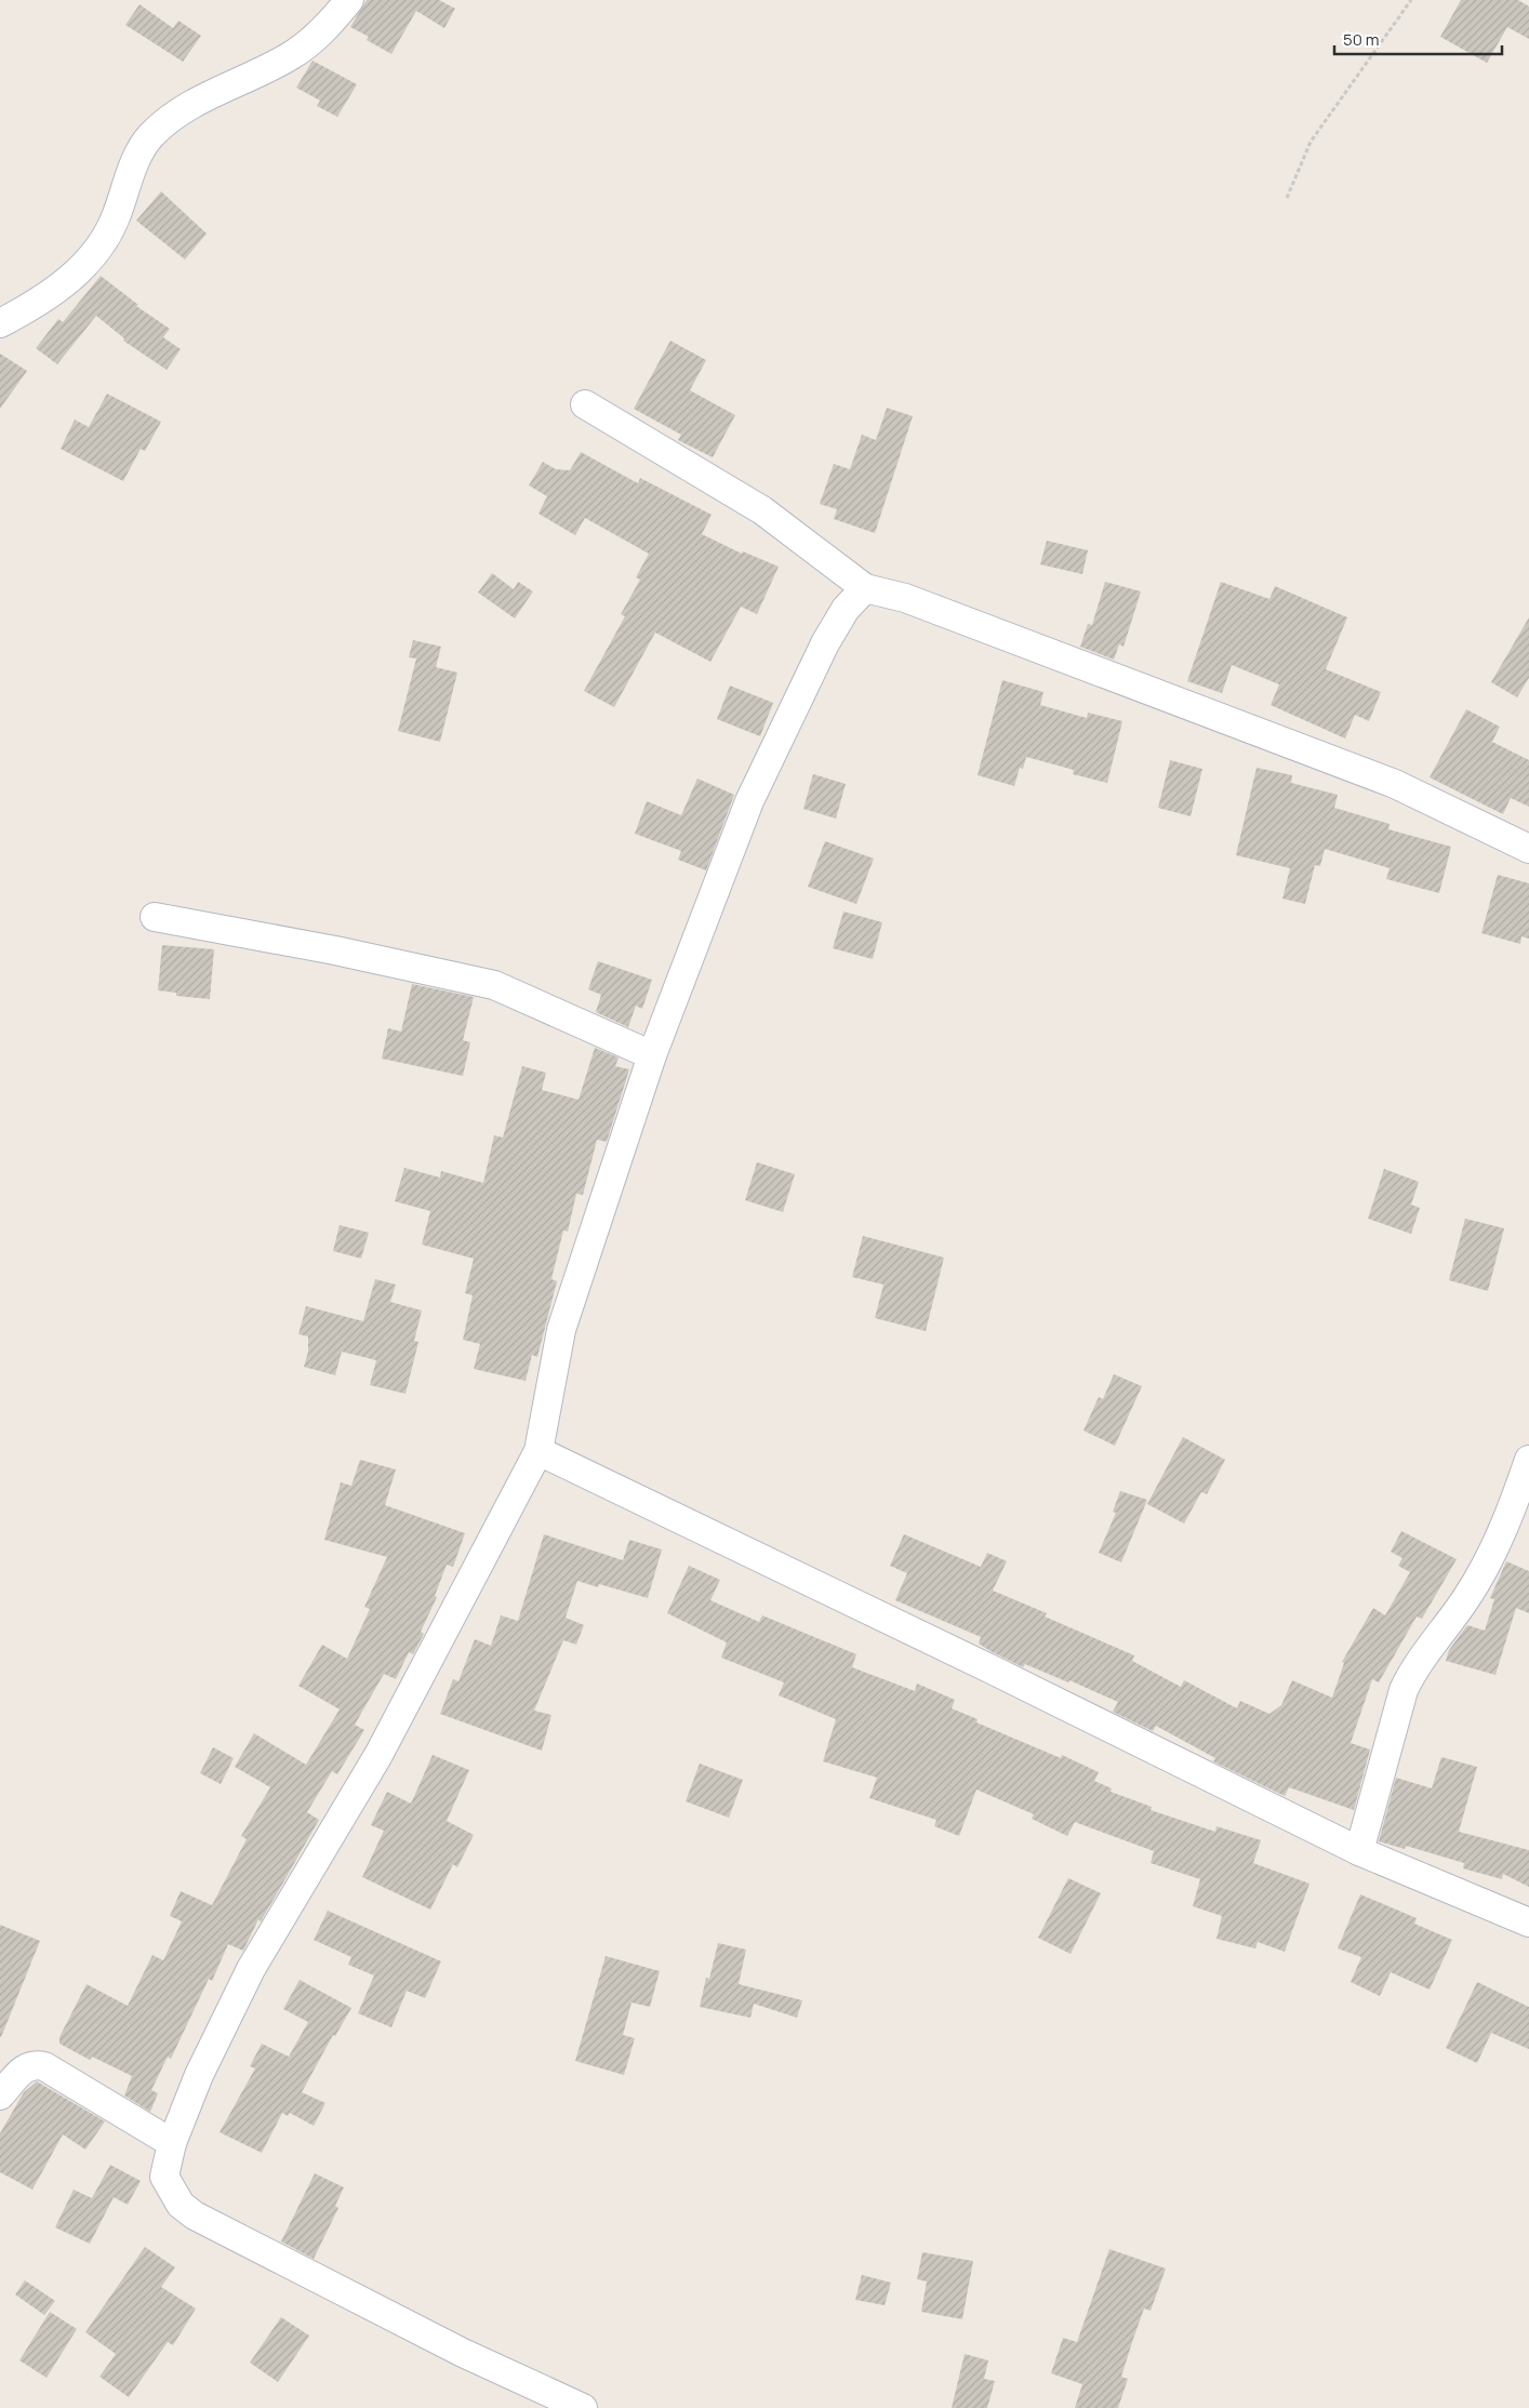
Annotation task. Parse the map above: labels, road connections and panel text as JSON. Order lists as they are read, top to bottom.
{
  "scale_bar": "50 m"
}
